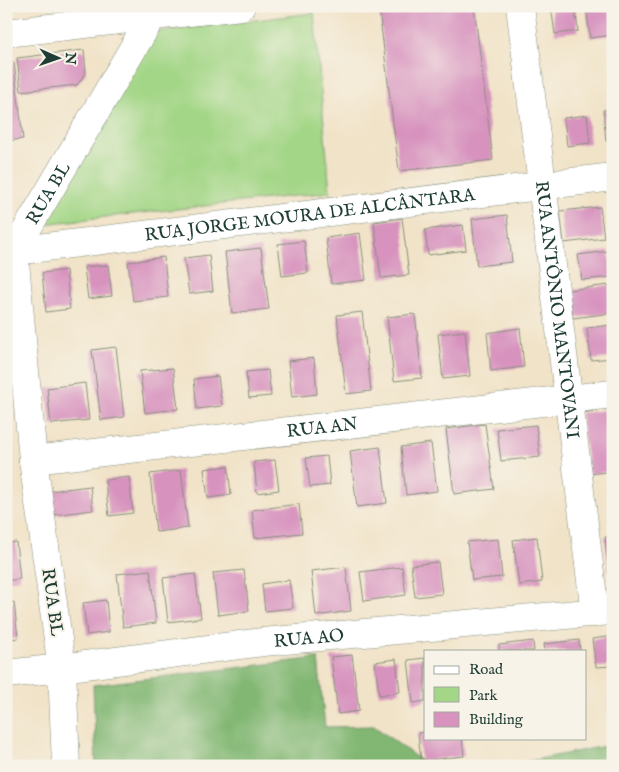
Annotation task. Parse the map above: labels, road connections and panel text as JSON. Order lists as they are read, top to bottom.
{
  "streets": {
    "street": [
      "RUA BL",
      "RUA JORGE MOURA DE ALCÂNTARA",
      "RUA ANTÔNIO MANTOVANI",
      "RUA AN",
      "RUA AO"
    ]
  },
  "crossings": [
    ["RUA BL", "RUA JORGE MOURA DE ALCÂNTARA"],
    ["RUA BL", "RUA AN"],
    ["RUA BL", "RUA AO"],
    ["RUA JORGE MOURA DE ALCÂNTARA", "RUA ANTÔNIO MANTOVANI"],
    ["RUA ANTÔNIO MANTOVANI", "RUA AN"],
    ["RUA ANTÔNIO MANTOVANI", "RUA AO"]
  ],
  "legend": ["Road", "Park", "Building"],
  "north": "right"
}
